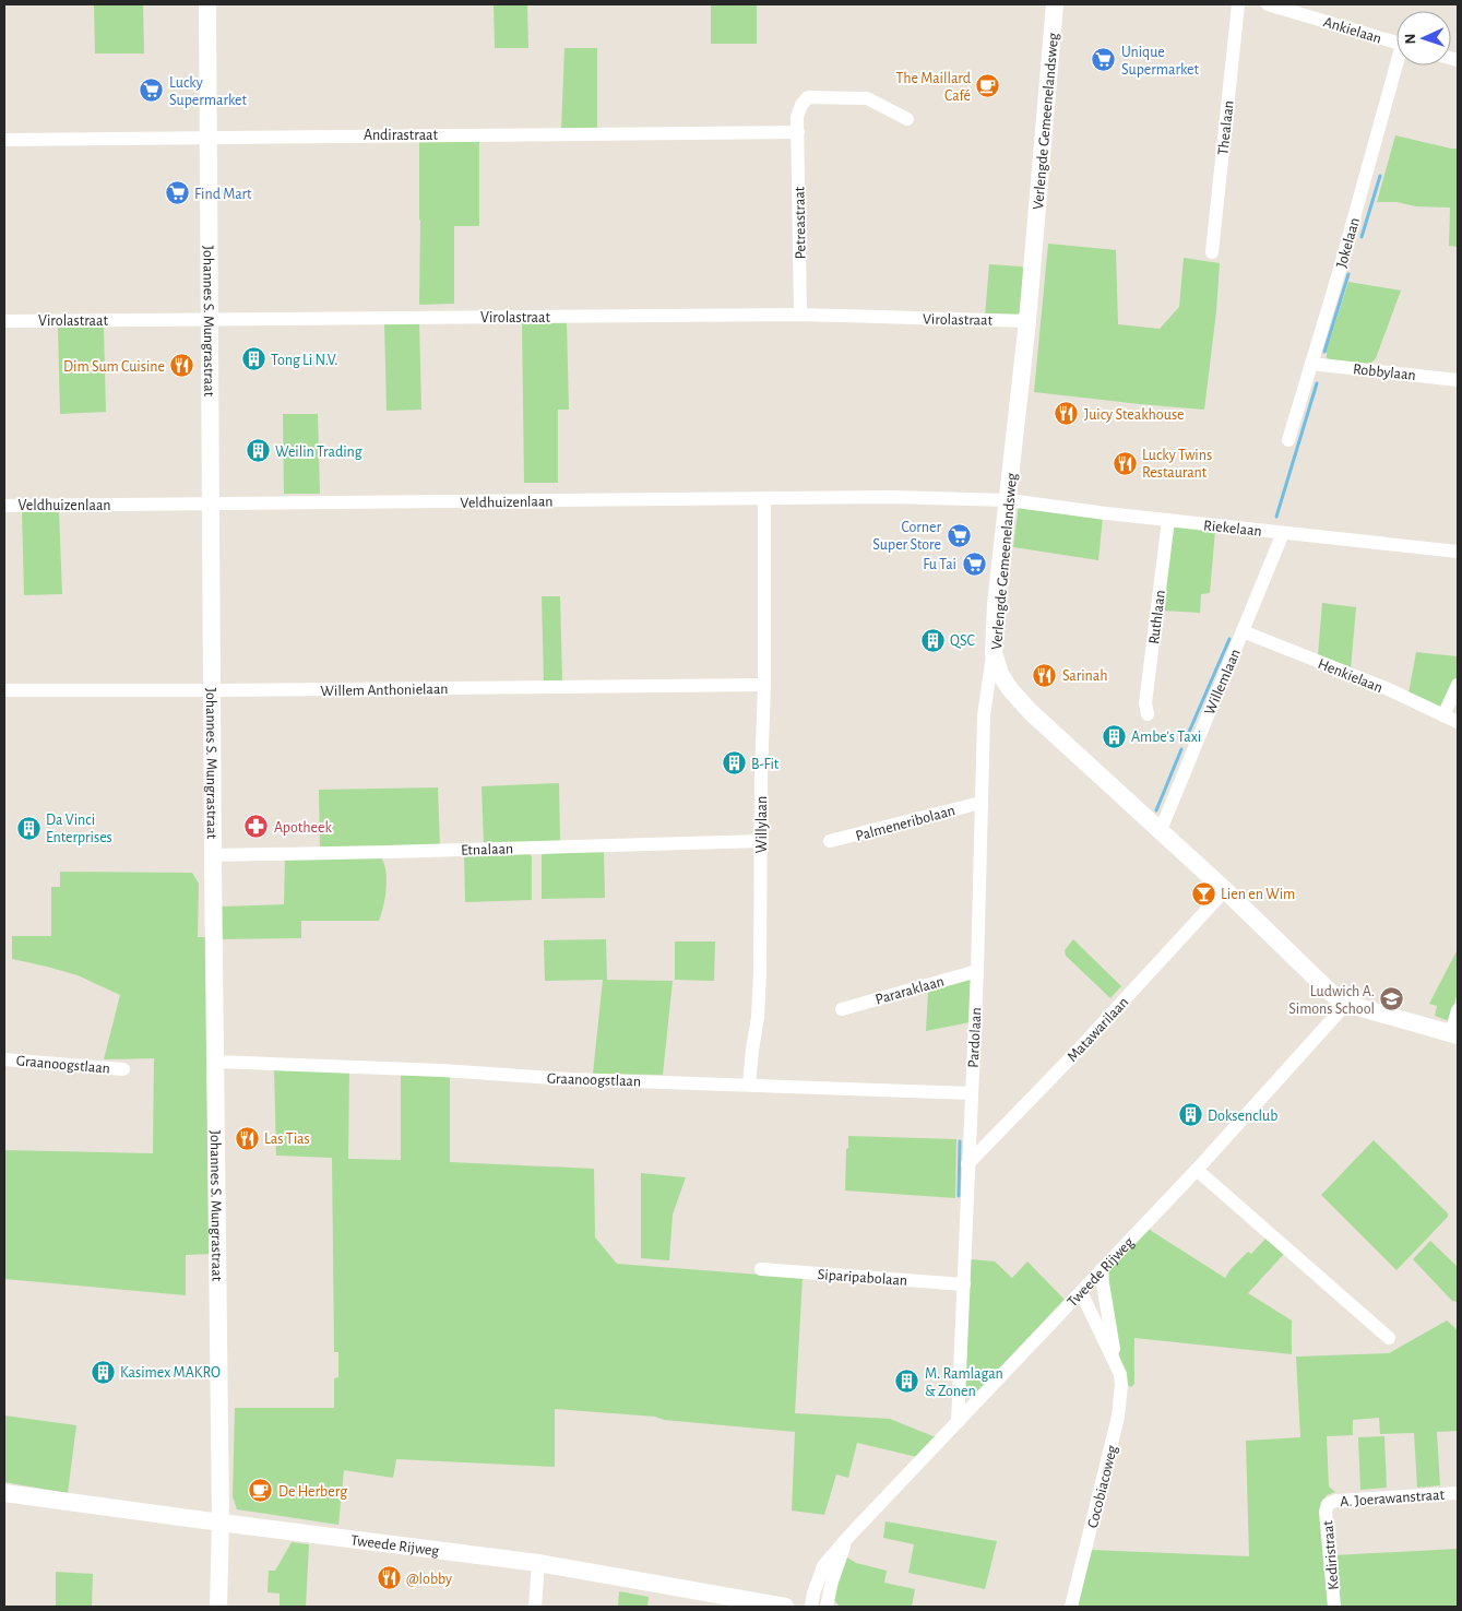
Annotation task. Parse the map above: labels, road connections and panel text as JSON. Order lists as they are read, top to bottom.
{
  "streets": {
    "street": [
      "Ankielaan",
      "Verlengde Gemeenelandsweg",
      "Thealaan",
      "Andirastraat",
      "Petreastraat",
      "Jokelaan",
      "Virolastraat",
      "Johannes S. Mungrastraat",
      "Robbylaan",
      "Veldhuizenlaan",
      "Riekelaan",
      "Ruthlaan",
      "Henkielaan",
      "Willemlaan",
      "Willem Anthonielaan",
      "Palmeneribolaan",
      "Willylaan",
      "Etnalaan",
      "Pararaklaan",
      "Matawarilaan",
      "Pardolaan",
      "Graanoogstlaan",
      "Tweede Rijweg",
      "Siparipabolaan",
      "Cocobiacoweg",
      "A. Joerawanstraat",
      "Kediristraat"
    ]
  },
  "crossings": [
    ["Verlengde Gemeenelandsweg", "Virolastraat"],
    ["Verlengde Gemeenelandsweg", "Veldhuizenlaan"],
    ["Verlengde Gemeenelandsweg", "Riekelaan"],
    ["Verlengde Gemeenelandsweg", "Willemlaan"],
    ["Verlengde Gemeenelandsweg", "Matawarilaan"],
    ["Verlengde Gemeenelandsweg", "Pardolaan"],
    ["Verlengde Gemeenelandsweg", "Tweede Rijweg"],
    ["Andirastraat", "Petreastraat"],
    ["Andirastraat", "Johannes S. Mungrastraat"],
    ["Petreastraat", "Virolastraat"],
    ["Jokelaan", "Robbylaan"],
    ["Virolastraat", "Johannes S. Mungrastraat"],
    ["Johannes S. Mungrastraat", "Veldhuizenlaan"],
    ["Johannes S. Mungrastraat", "Willem Anthonielaan"],
    ["Johannes S. Mungrastraat", "Etnalaan"],
    ["Johannes S. Mungrastraat", "Graanoogstlaan"],
    ["Johannes S. Mungrastraat", "Tweede Rijweg"],
    ["Veldhuizenlaan", "Riekelaan"],
    ["Veldhuizenlaan", "Willylaan"],
    ["Riekelaan", "Ruthlaan"],
    ["Riekelaan", "Willemlaan"],
    ["Henkielaan", "Willemlaan"],
    ["Willem Anthonielaan", "Willylaan"],
    ["Palmeneribolaan", "Pardolaan"],
    ["Willylaan", "Etnalaan"],
    ["Willylaan", "Graanoogstlaan"],
    ["Pararaklaan", "Pardolaan"],
    ["Matawarilaan", "Pardolaan"],
    ["Pardolaan", "Graanoogstlaan"],
    ["Pardolaan", "Tweede Rijweg"],
    ["Pardolaan", "Siparipabolaan"],
    ["Tweede Rijweg", "Cocobiacoweg"],
    ["A. Joerawanstraat", "Kediristraat"]
  ],
  "places": {
    "supermarket": [
      "Unique Supermarket",
      "Lucky Supermarket",
      "Find Mart",
      "Corner Super Store",
      "Fu Tai"
    ],
    "cafe": ["The Maillard Café", "De Herberg"],
    "building": [
      "Tong Li N.V.",
      "Weilin Trading",
      "QSC",
      "Ambe's Taxi",
      "B-Fit",
      "Da Vinci Enterprises",
      "Doksenclub",
      "Kasimex MAKRO",
      "M. Ramlagan & Zonen"
    ],
    "restaurant": [
      "Dim Sum Cuisine",
      "Juicy Steakhouse",
      "Lucky Twins Restaurant",
      "Sarinah",
      "Las Tias",
      "@lobby"
    ],
    "pharmacy": ["Apotheek"],
    "bar": ["Lien en Wim"],
    "school or university": ["Ludwich A. Simons School"]
  },
  "north": "left"
}
